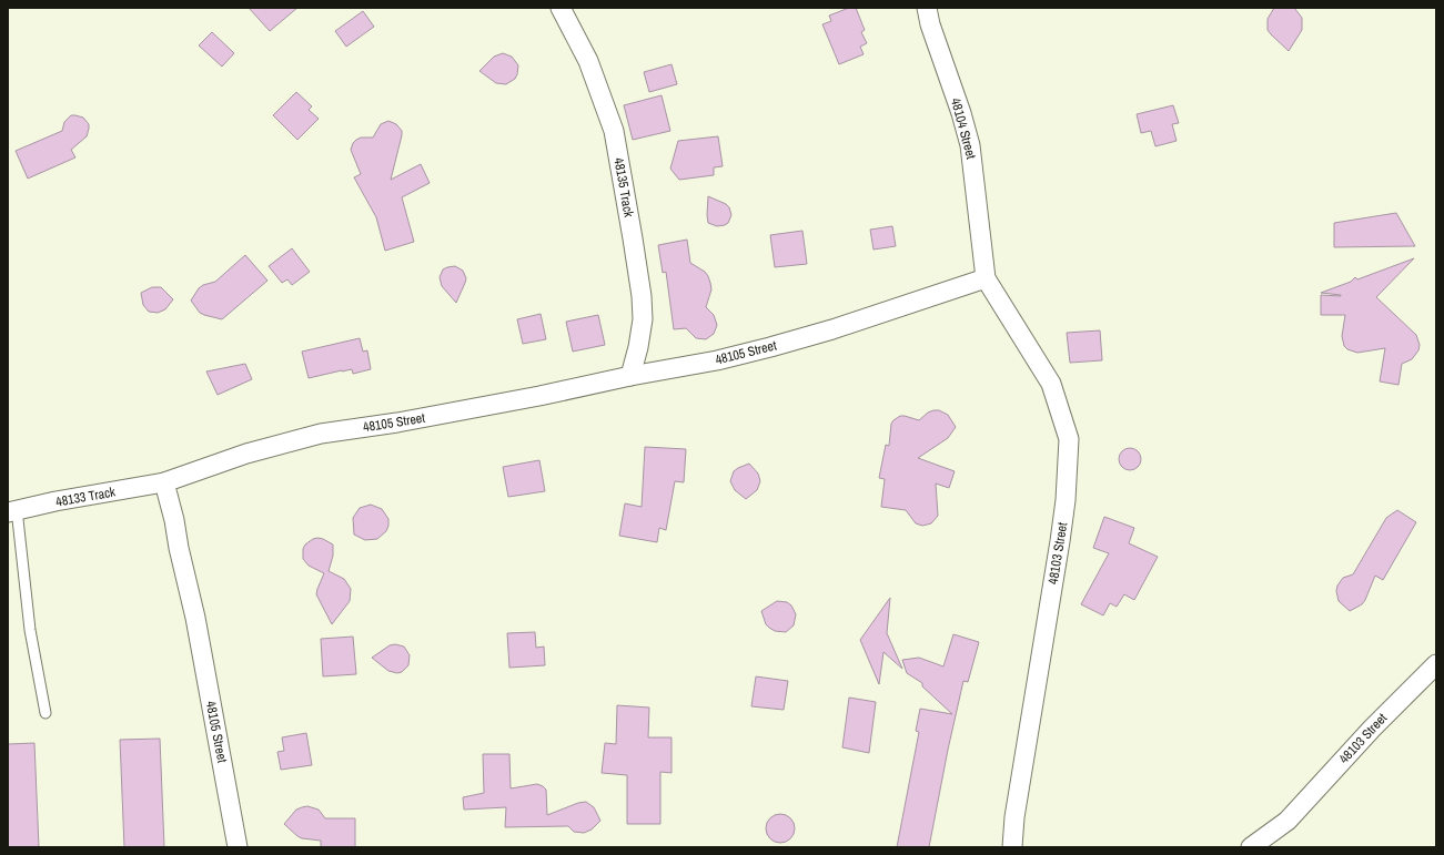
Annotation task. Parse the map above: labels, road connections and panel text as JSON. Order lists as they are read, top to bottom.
{
  "streets": {
    "street": [
      "48104 Street",
      "48135 Track",
      "48105 Street",
      "48133 Track",
      "48103 Street"
    ]
  },
  "crossings": [
    ["48104 Street", "48105 Street"],
    ["48104 Street", "48103 Street"],
    ["48135 Track", "48105 Street"],
    ["48105 Street", "48133 Track"],
    ["48105 Street", "48103 Street"]
  ]
}
